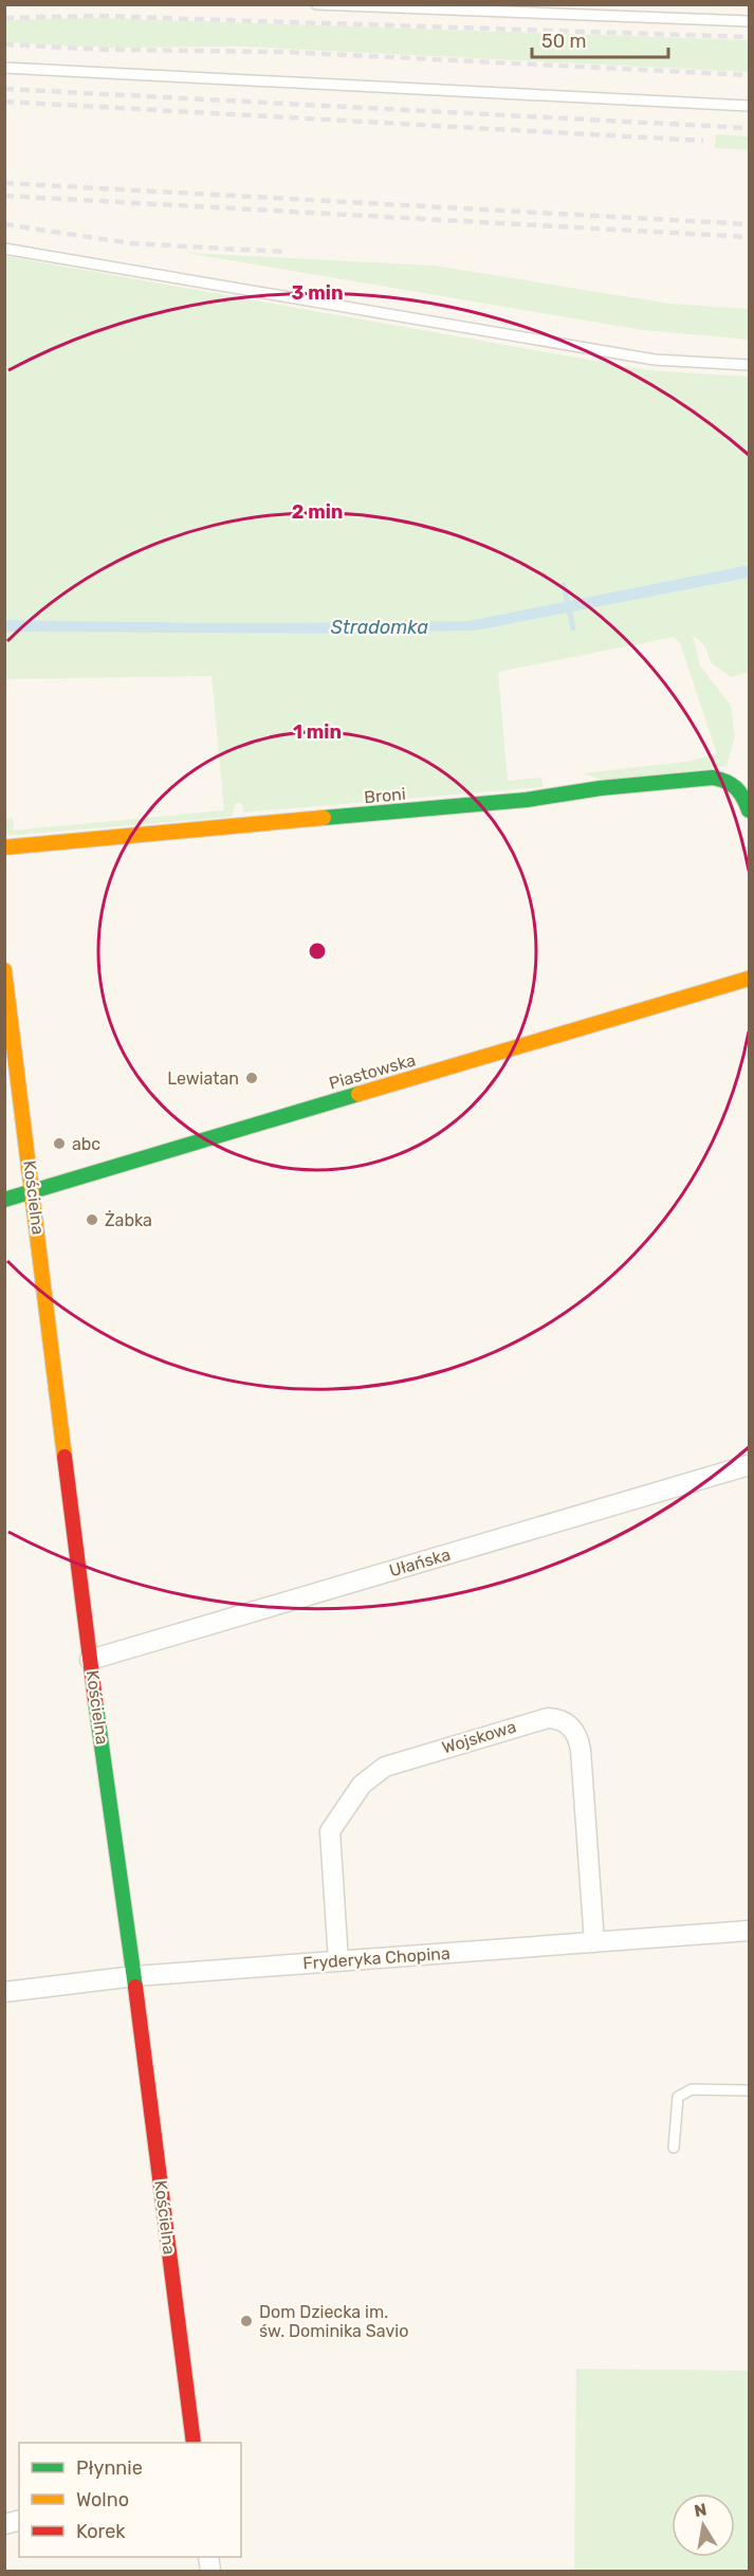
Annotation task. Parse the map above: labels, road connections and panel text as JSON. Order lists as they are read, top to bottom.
{
  "streets": {
    "street": [
      "Broni",
      "Piastowska",
      "Kościelna",
      "Ułańska",
      "Wojskowa",
      "Fryderyka Chopina"
    ]
  },
  "crossings": [
    ["Piastowska", "Kościelna"],
    ["Kościelna", "Ułańska"],
    ["Kościelna", "Fryderyka Chopina"],
    ["Wojskowa", "Fryderyka Chopina"]
  ],
  "water": ["Stradomka"],
  "places": [
    "Lewiatan",
    "abc",
    "Żabka",
    "Dom Dziecka im. św. Dominika Savio"
  ],
  "legend": ["Płynnie", "Wolno", "Korek"],
  "scale_bar": "50 m",
  "north": "top",
  "rings": ["3 min", "2 min", "1 min"]
}
